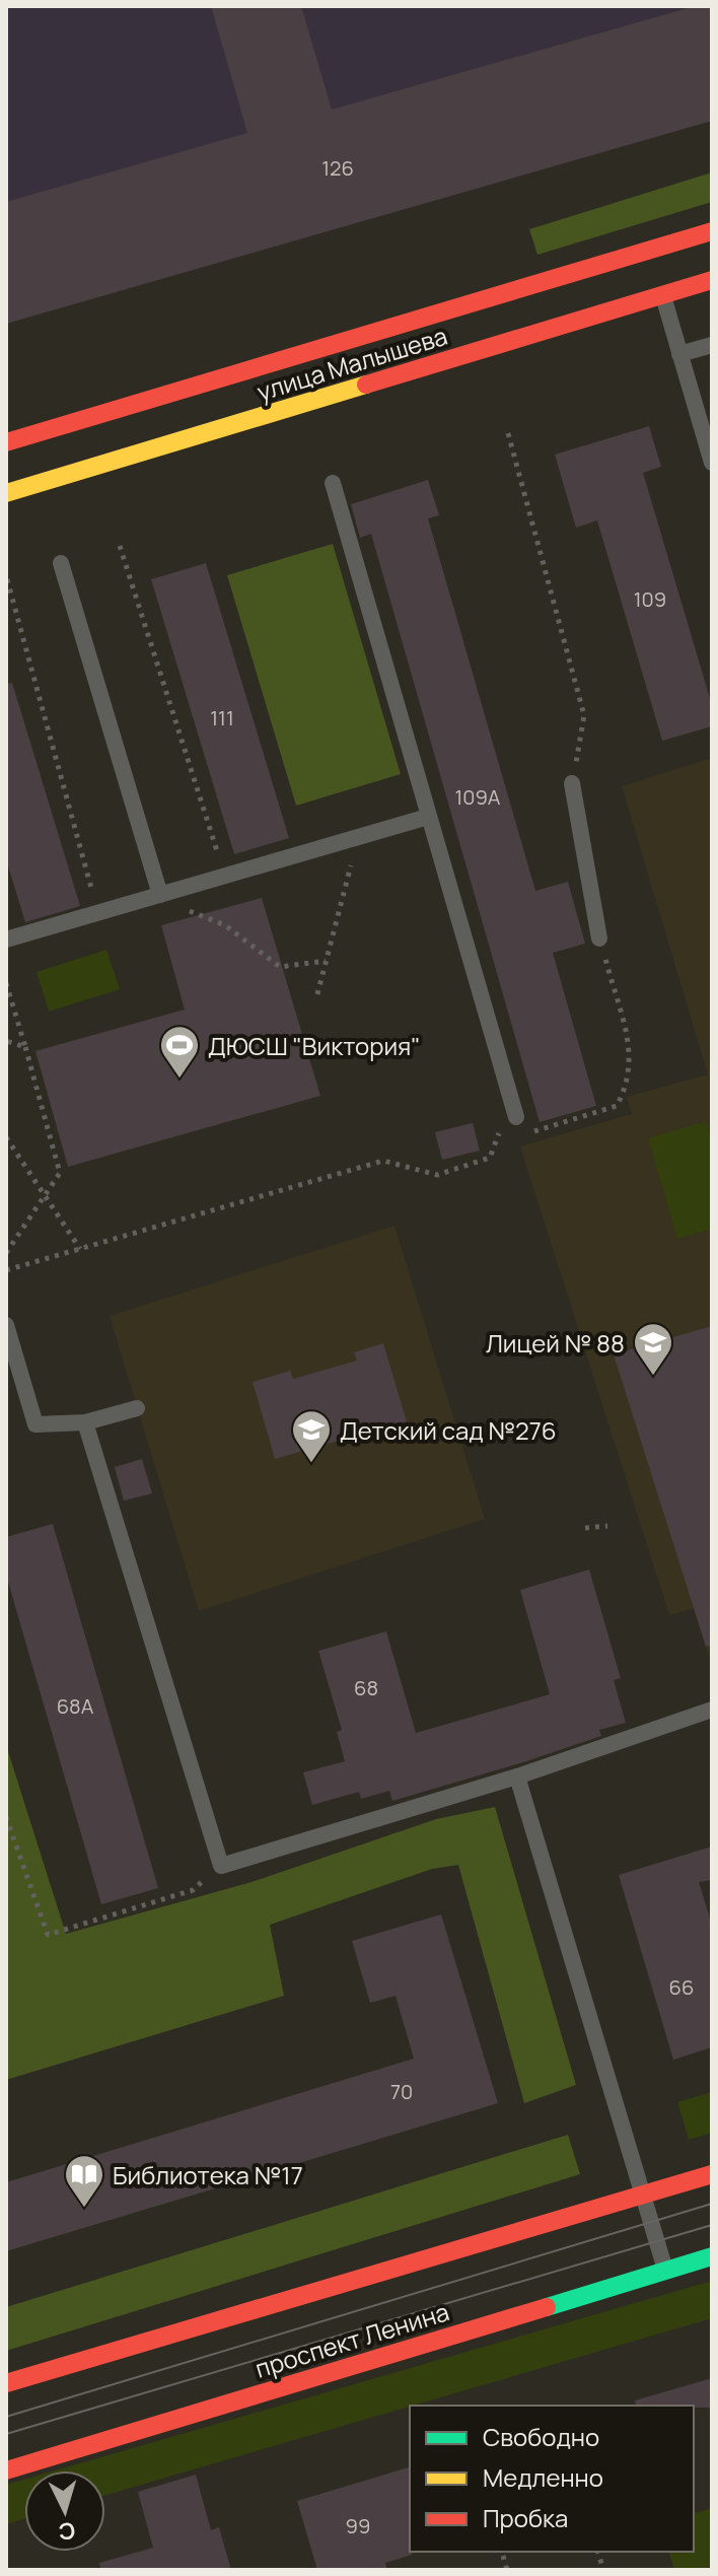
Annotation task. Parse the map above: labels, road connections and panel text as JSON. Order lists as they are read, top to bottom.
{
  "streets": {
    "main road": ["улица Малышева", "проспект Ленина"]
  },
  "places": {
    "sports": ["ДЮСШ \"Виктория\""],
    "school or university": ["Лицей № 88", "Детский сад №276"],
    "library": ["Библиотека №17"]
  },
  "house_numbers": [
    "126",
    "109",
    "111",
    "109А",
    "68",
    "68А",
    "66",
    "70",
    "99"
  ],
  "legend": ["Свободно", "Медленно", "Пробка"],
  "north": "bottom"
}
